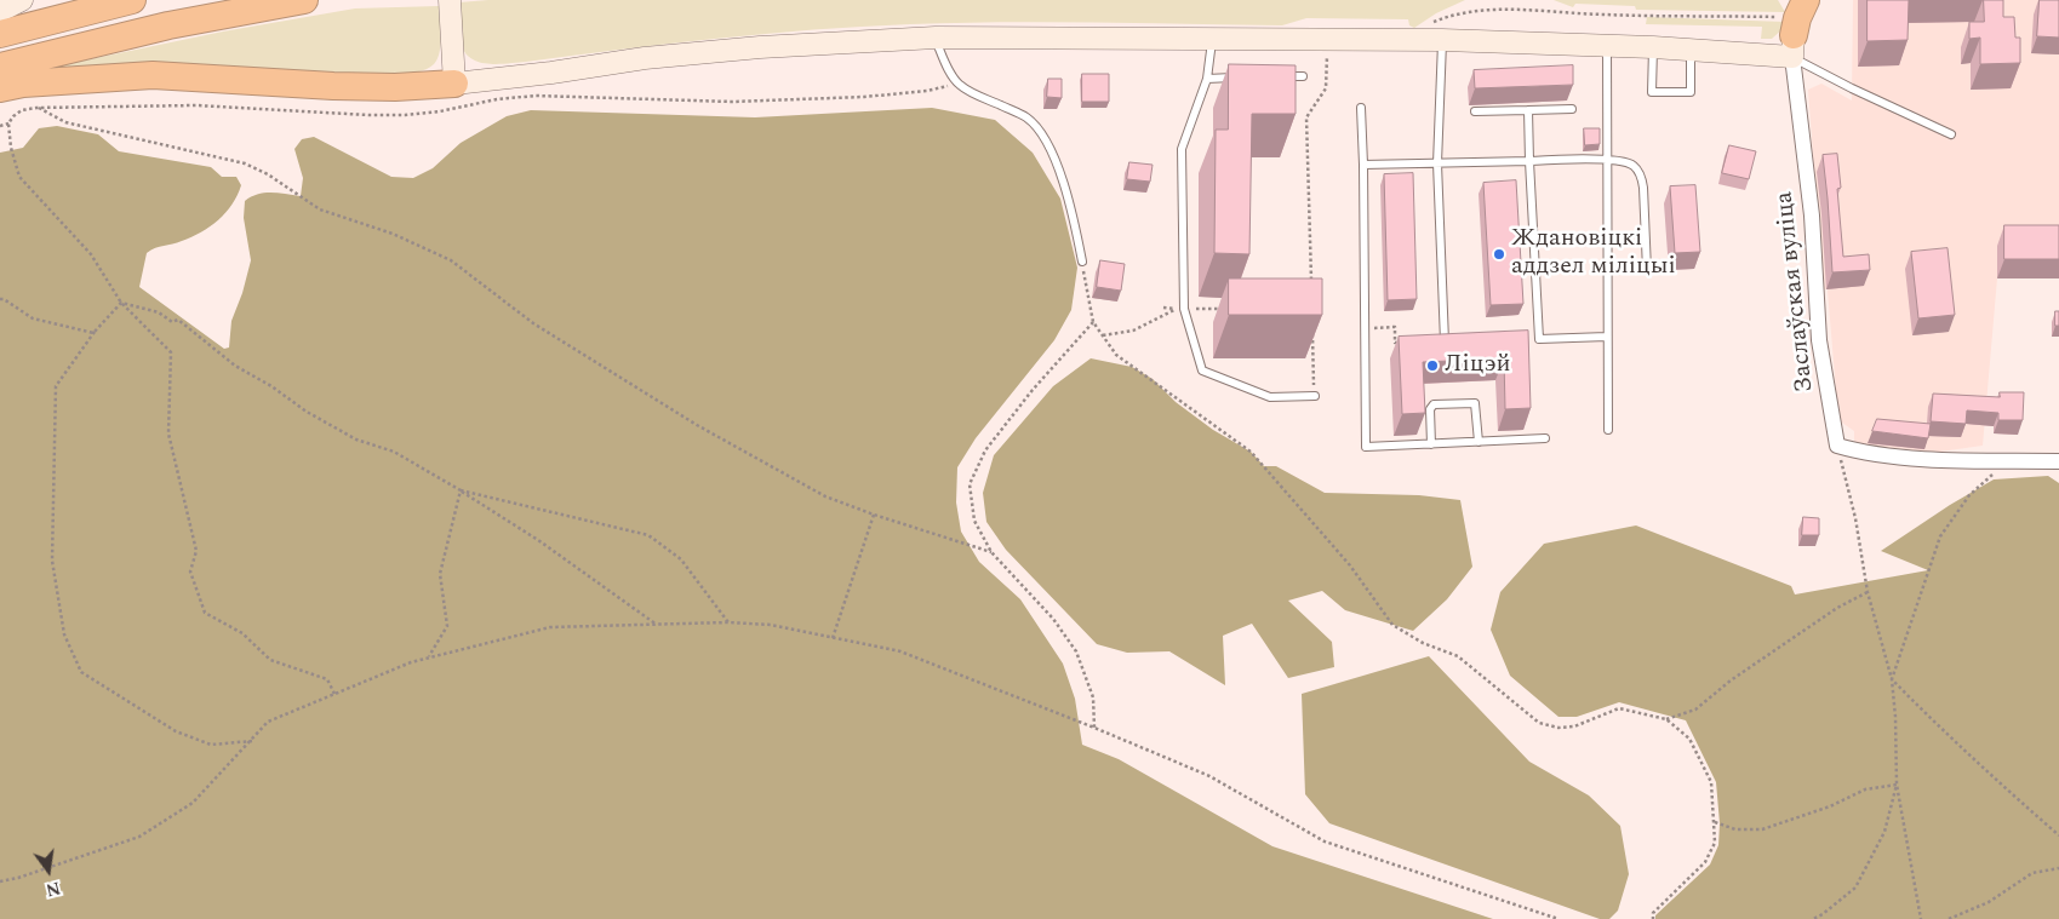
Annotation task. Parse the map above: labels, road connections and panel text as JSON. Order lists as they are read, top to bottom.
{
  "streets": {
    "street": ["Заслаўская вуліца"]
  },
  "places": ["Ждановіцкі аддзел міліцыі", "Ліцэй"],
  "north": "bottom"
}
